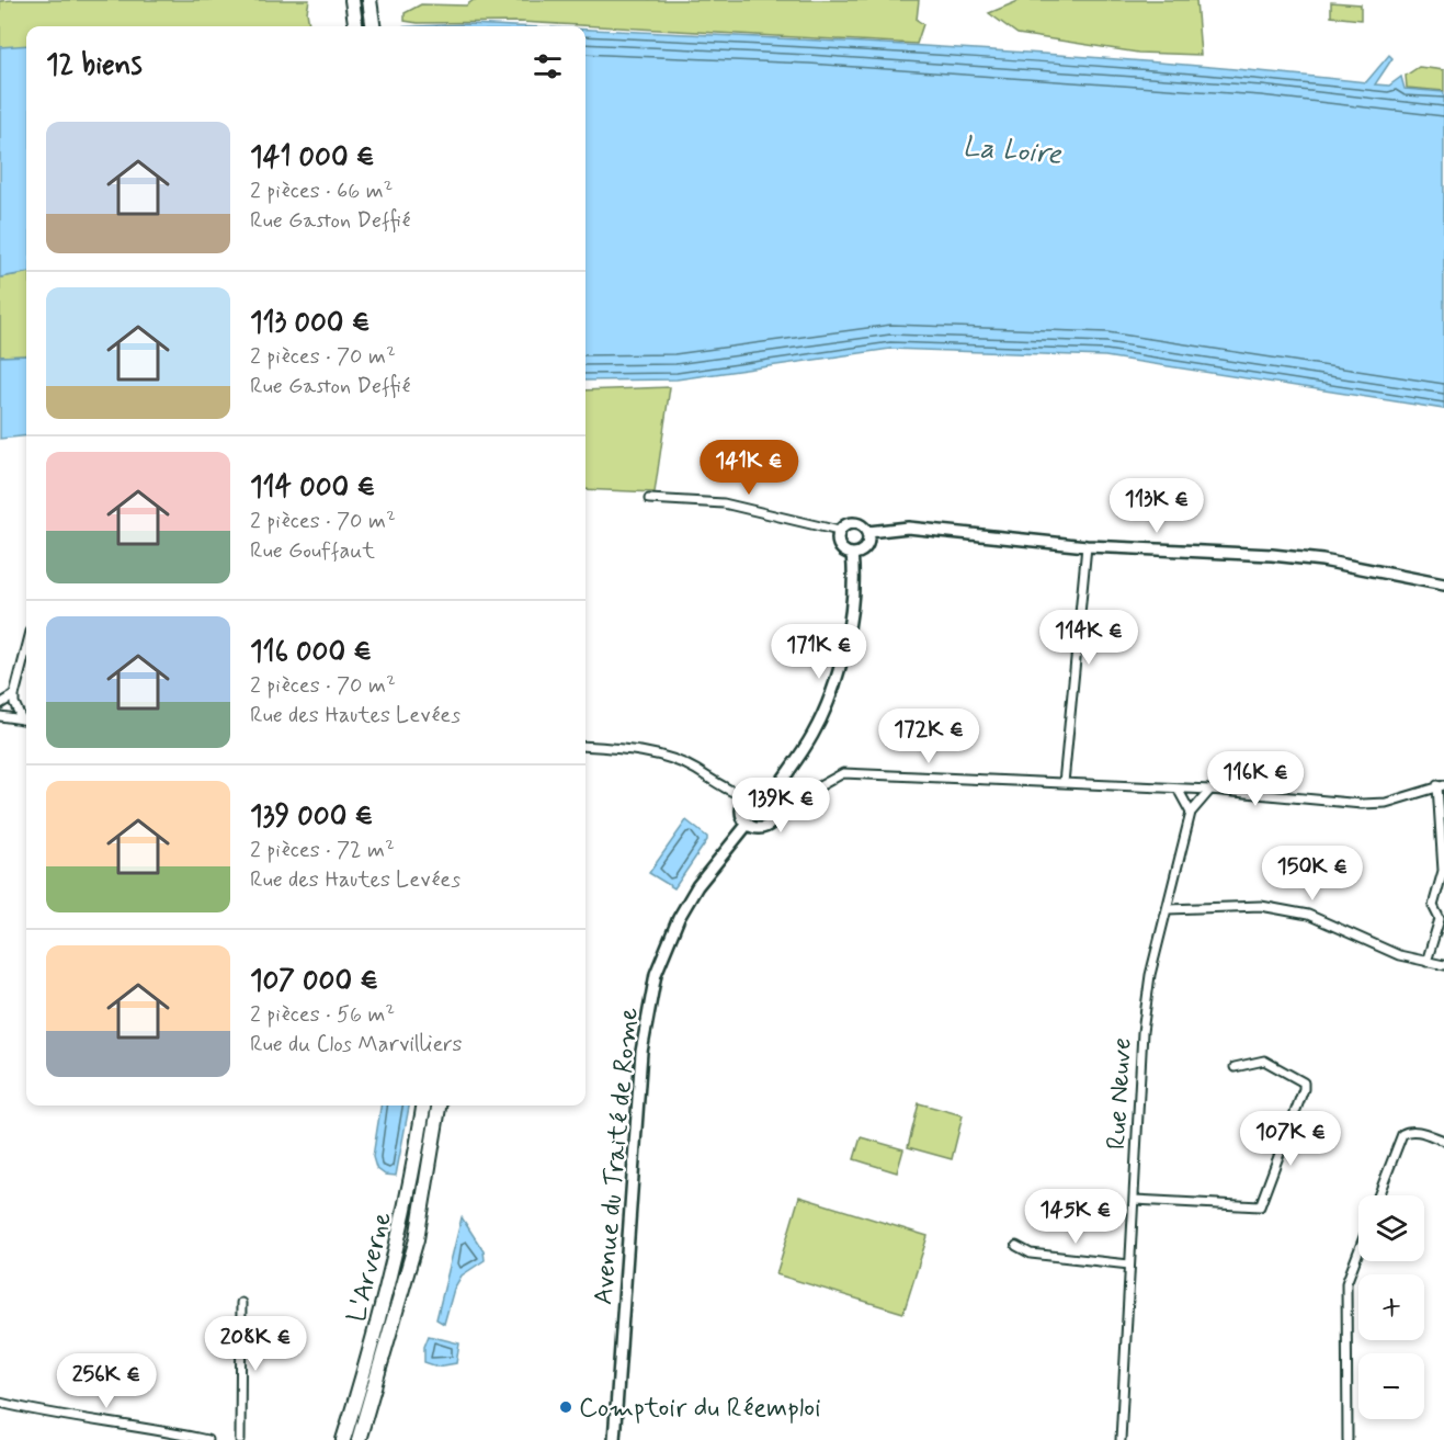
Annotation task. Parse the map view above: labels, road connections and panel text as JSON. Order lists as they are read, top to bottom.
{
  "streets": {
    "highway": ["L'Arverne"],
    "main road": ["Avenue du Traité de Rome"],
    "street": ["Rue Neuve"]
  },
  "water": ["La Loire"],
  "places": ["Comptoir du Réemploi"],
  "page": {
    "heading": "12 biens",
    "list": [
      {
        "name": "141 000 €",
        "note": "2 pièces · 66 m² · Rue Gaston Deffié"
      },
      {
        "name": "113 000 €",
        "note": "2 pièces · 70 m² · Rue Gaston Deffié"
      },
      {
        "name": "114 000 €",
        "note": "2 pièces · 70 m² · Rue Gouffaut"
      },
      {
        "name": "116 000 €",
        "note": "2 pièces · 70 m² · Rue des Hautes Levées"
      },
      {
        "name": "139 000 €",
        "note": "2 pièces · 72 m² · Rue des Hautes Levées"
      },
      {
        "name": "107 000 €",
        "note": "2 pièces · 56 m² · Rue du Clos Marvilliers"
      }
    ],
    "price": [
      "141K €",
      "113K €",
      "114K €",
      "171K €",
      "172K €",
      "116K €",
      "139K €",
      "150K €",
      "107K €",
      "145K €",
      "208K €",
      "256K €"
    ],
    "map_buttons": ["+", "−"]
  }
}
